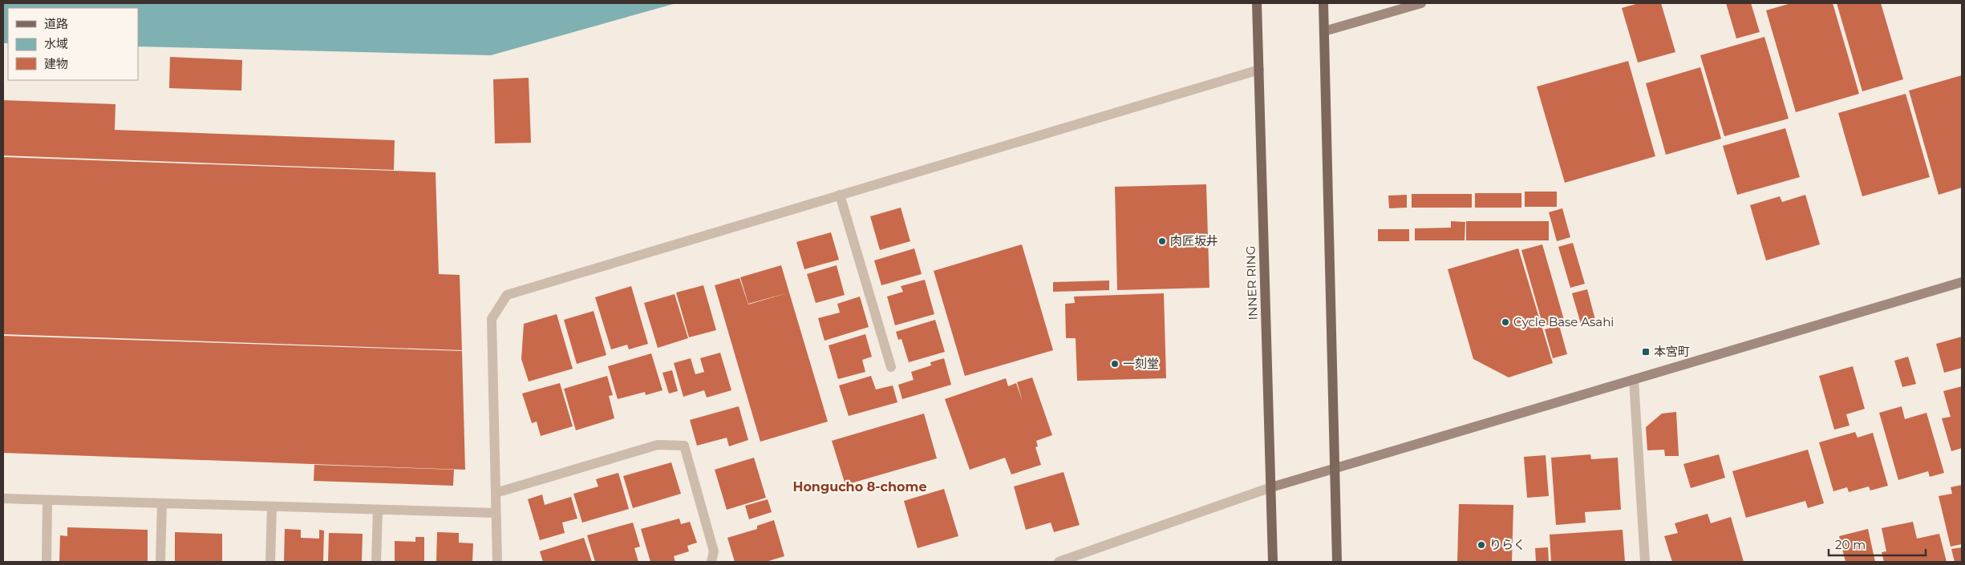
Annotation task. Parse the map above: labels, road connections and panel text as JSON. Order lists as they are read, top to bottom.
{
  "streets": {
    "main road": ["INNER RING"]
  },
  "districts": ["Hongucho 8-chome"],
  "places": {
    "other": [
      "肉匠坂井",
      "Cycle Base Asahi",
      "一刻堂",
      "りらく"
    ],
    "transit": ["本宮町"]
  },
  "legend": ["道路", "水域", "建物"],
  "scale_bar": "20 m"
}
